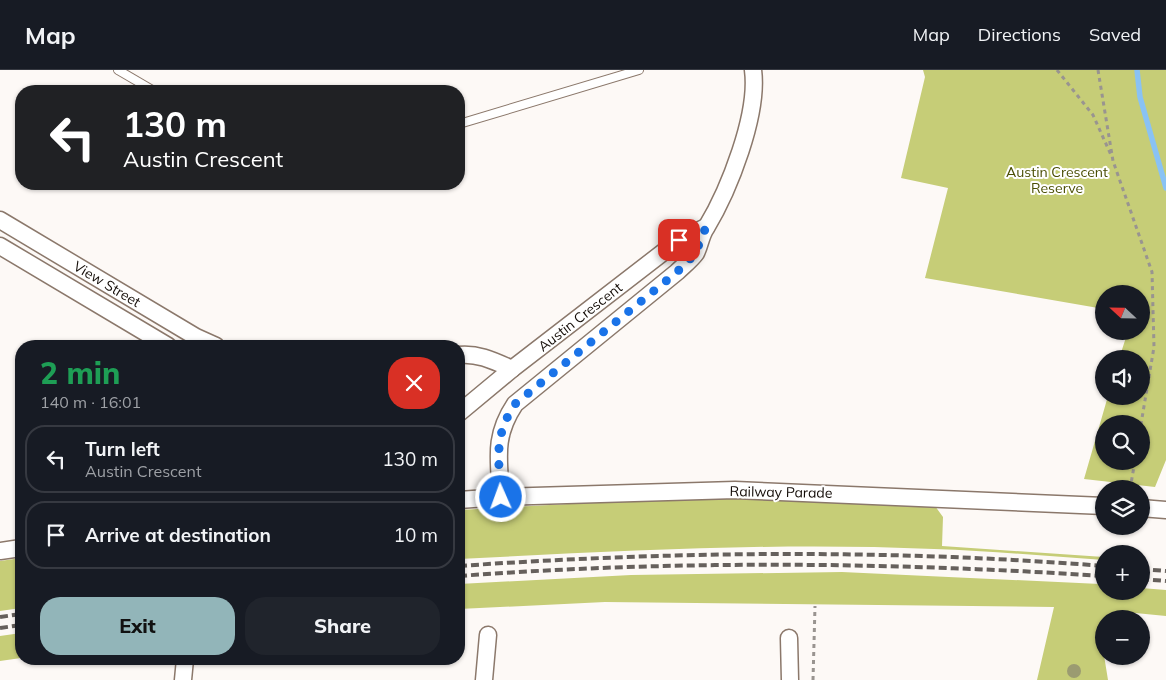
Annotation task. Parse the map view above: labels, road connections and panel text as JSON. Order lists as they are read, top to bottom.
{
  "streets": {
    "street": ["View Street", "Austin Crescent", "Railway Parade"]
  },
  "crossings": [
    ["Austin Crescent", "Railway Parade"]
  ],
  "parks": ["Austin Crescent Reserve"],
  "north": "left",
  "page": {
    "header": "Map",
    "nav": ["Map", "Directions", "Saved"],
    "turn": ["130 m", "Austin Crescent"],
    "map_buttons": ["+", "−"],
    "heading": ["2 min", "140 m · 16:01"],
    "list": [
      {
        "name": "Turn left",
        "note": "Austin Crescent",
        "value": "130 m"
      },
      {
        "name": "Arrive at destination",
        "value": "10 m"
      }
    ],
    "buttons": ["Exit", "Share"]
  }
}
